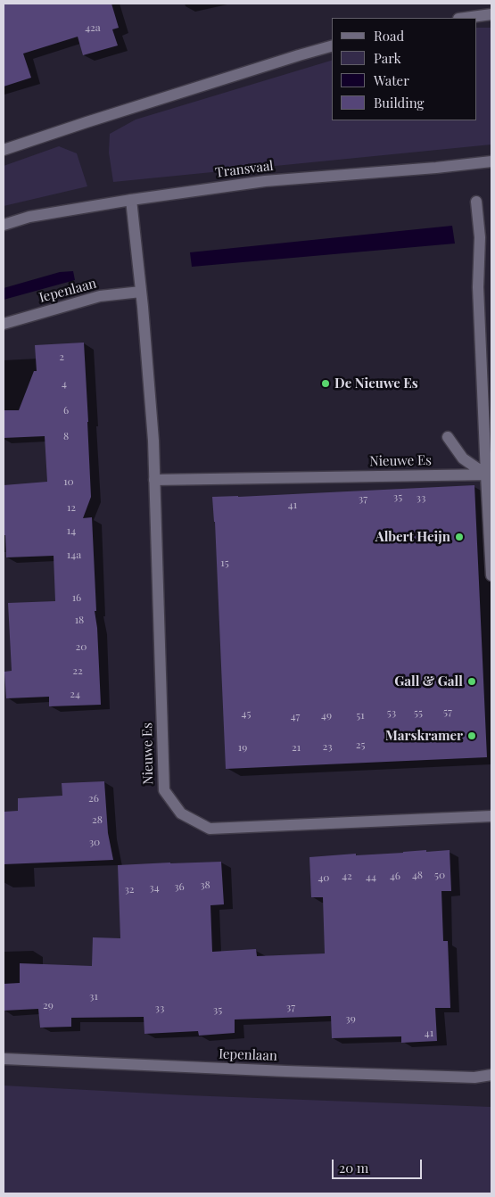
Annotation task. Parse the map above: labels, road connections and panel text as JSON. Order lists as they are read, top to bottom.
{
  "streets": {
    "street": ["Transvaal", "Iepenlaan", "Nieuwe Es"]
  },
  "crossings": [
    ["Transvaal", "Nieuwe Es"],
    ["Iepenlaan", "Nieuwe Es"]
  ],
  "places": [
    "De Nieuwe Es",
    "Albert Heijn",
    "Gall & Gall",
    "Marskramer"
  ],
  "house_numbers": [
    "42a",
    "2",
    "4",
    "6",
    "8",
    "10",
    "35",
    "33",
    "37",
    "41",
    "12",
    "14",
    "14a",
    "15",
    "16",
    "18",
    "20",
    "22",
    "24",
    "57",
    "53",
    "55",
    "45",
    "49",
    "51",
    "47",
    "25",
    "23",
    "19",
    "21",
    "26",
    "28",
    "30",
    "48",
    "50",
    "42",
    "46",
    "44",
    "40",
    "38",
    "36",
    "34",
    "32",
    "31",
    "29",
    "37",
    "33",
    "35",
    "39",
    "41"
  ],
  "legend": [
    "Road",
    "Park",
    "Water",
    "Building"
  ],
  "scale_bar": "20 m"
}
